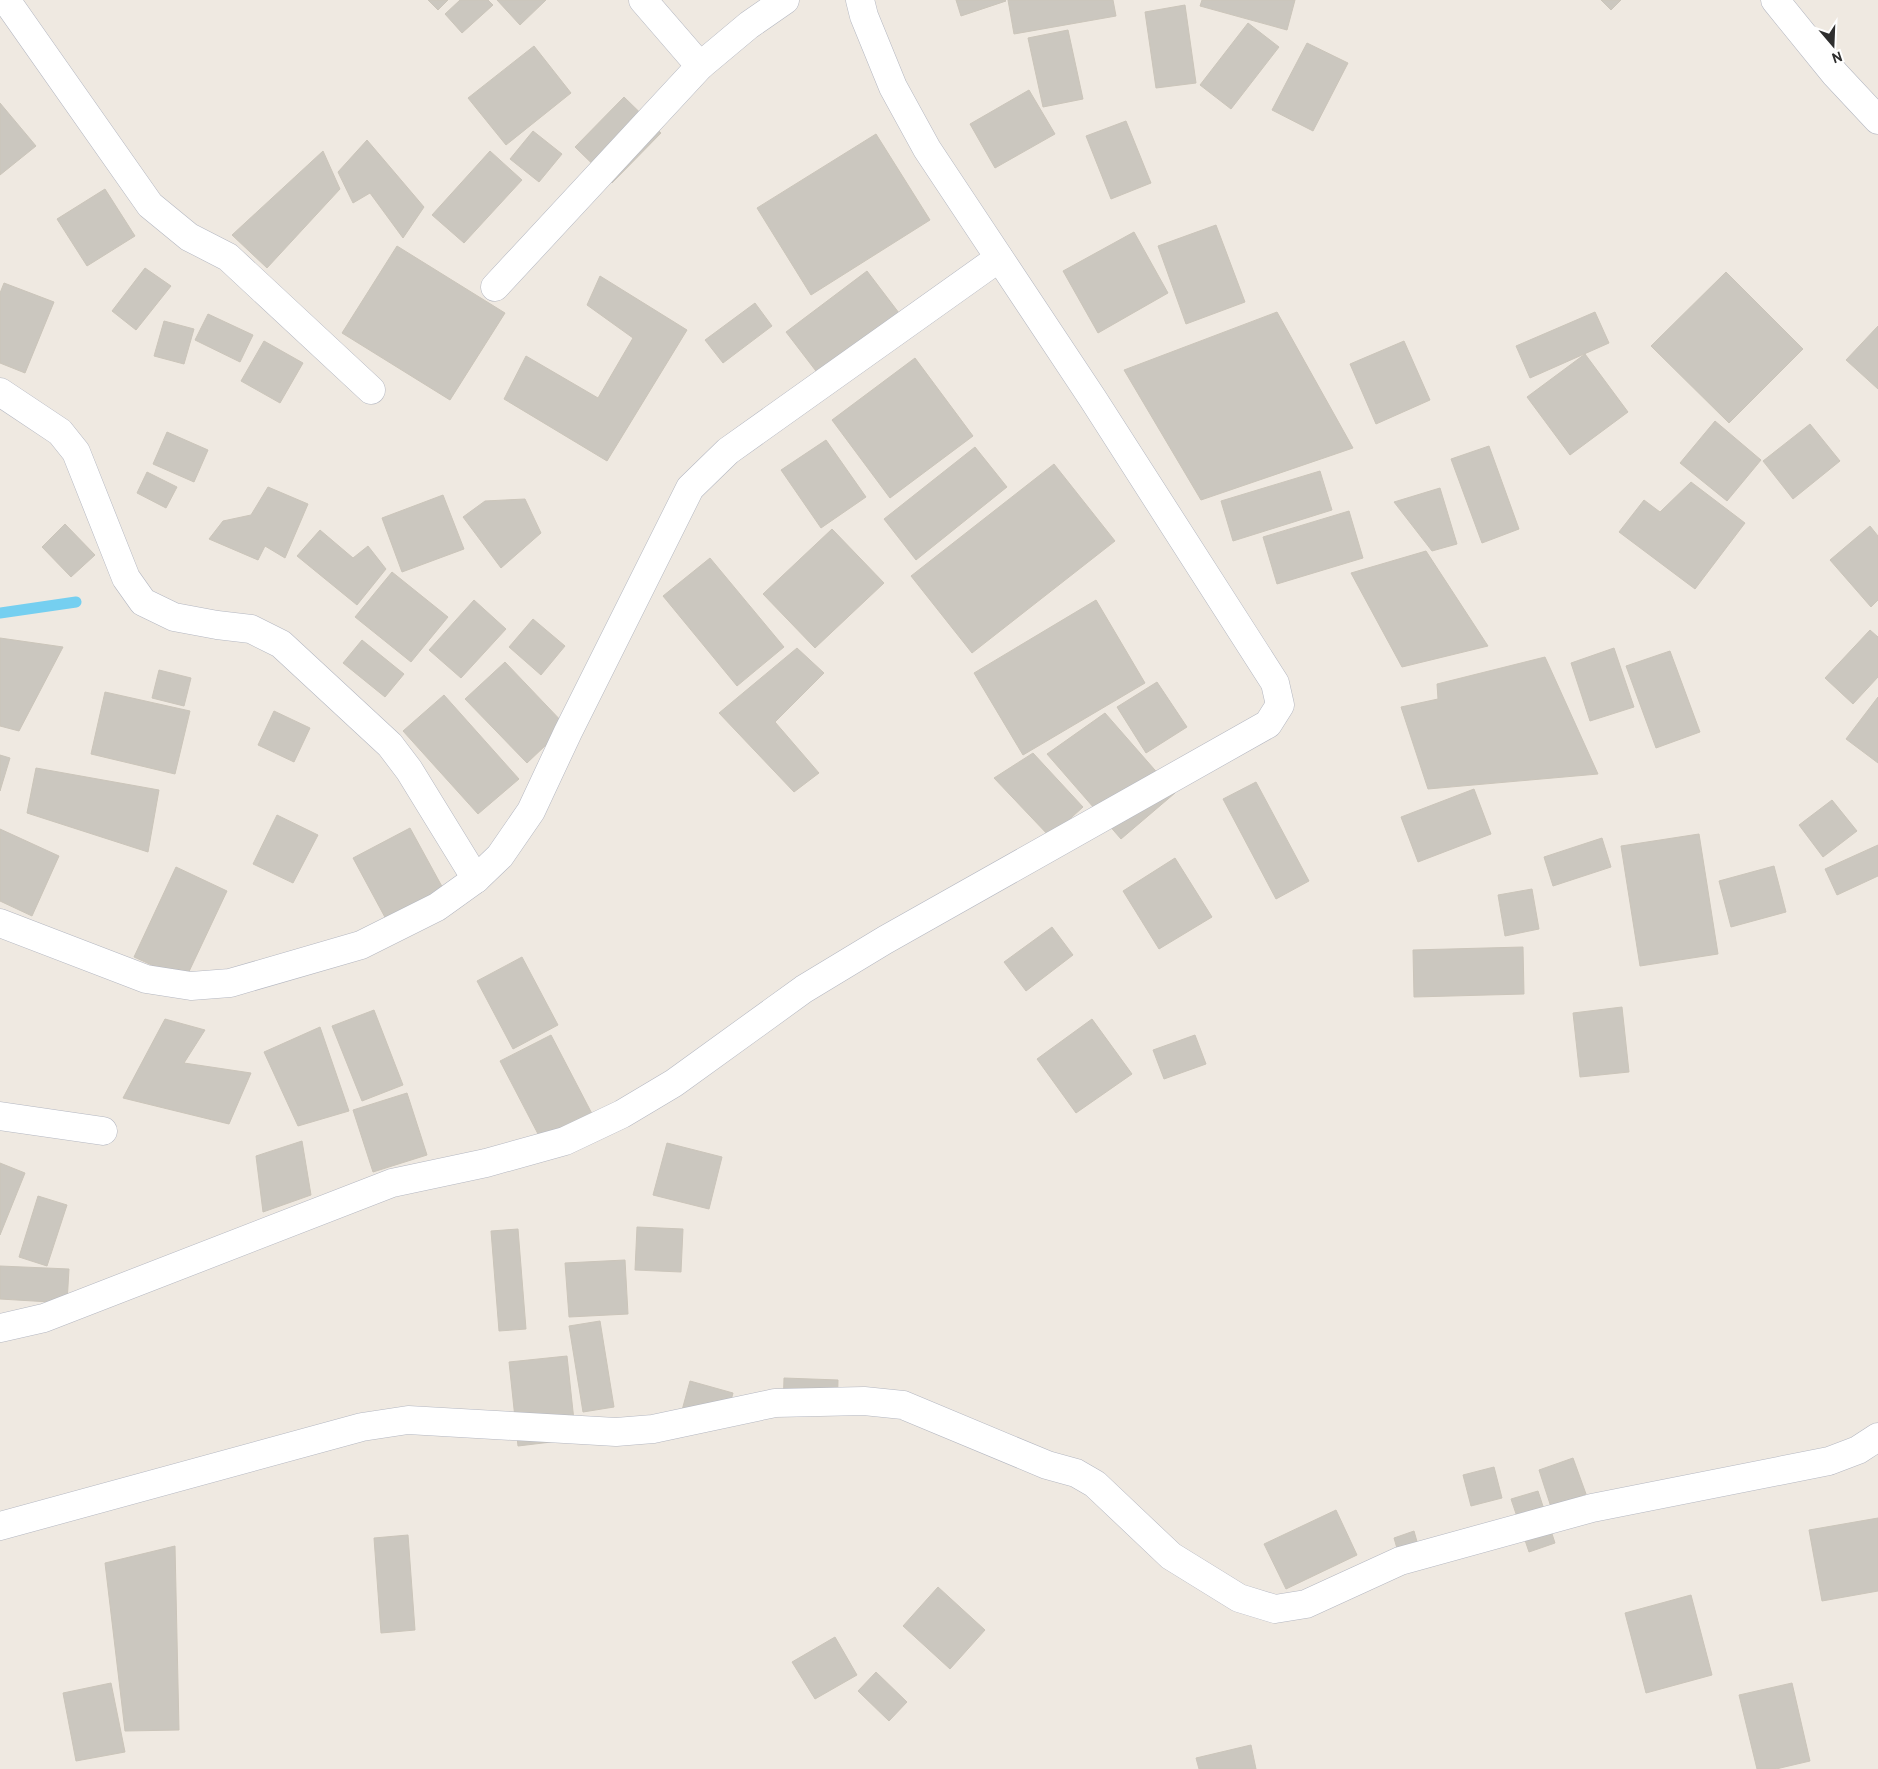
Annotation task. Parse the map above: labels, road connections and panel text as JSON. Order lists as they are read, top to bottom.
{
  "north": "bottom"
}
